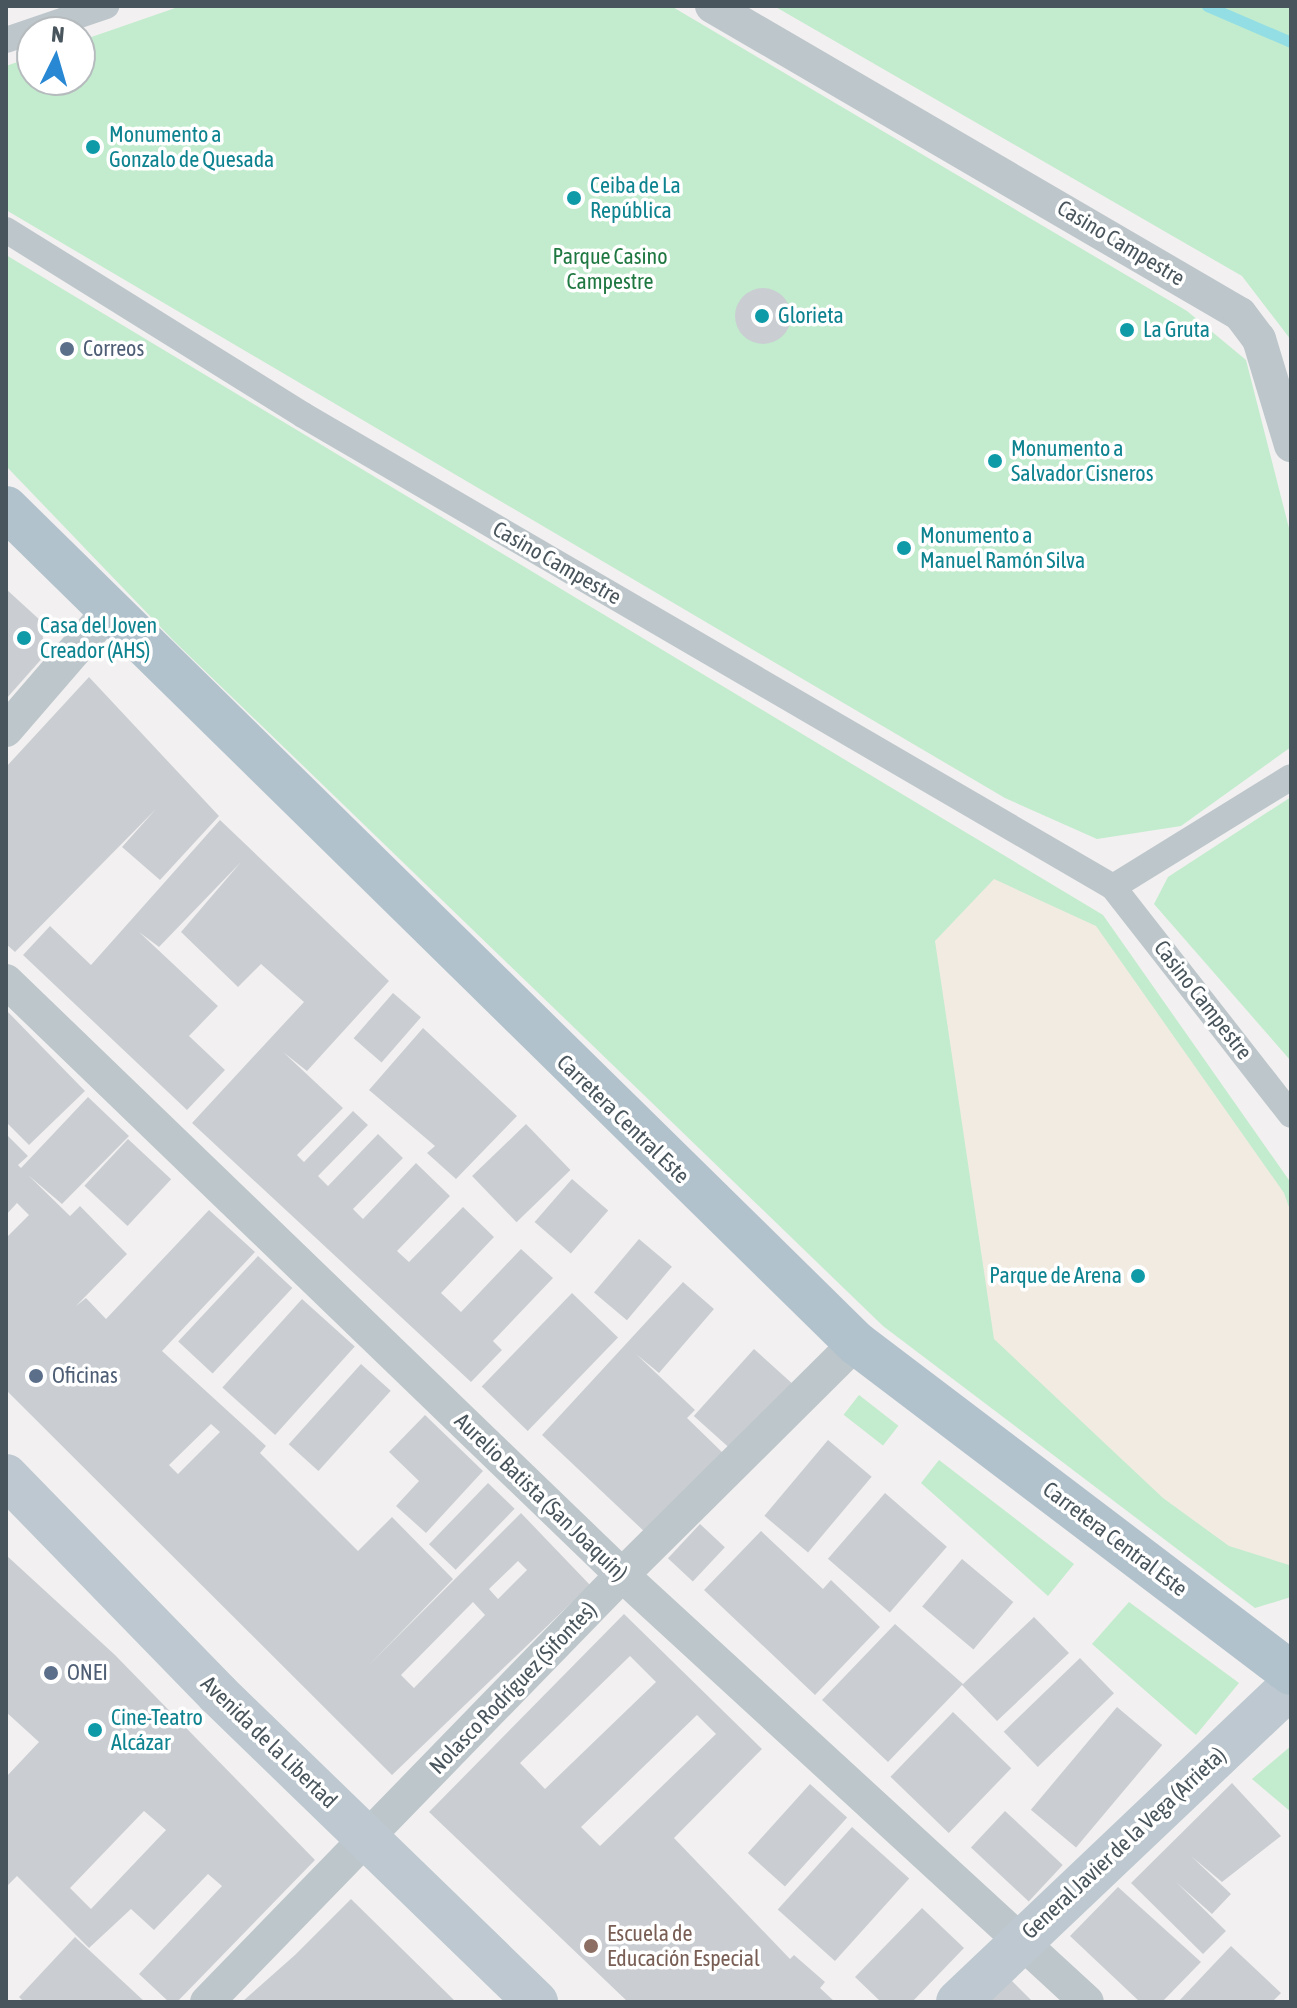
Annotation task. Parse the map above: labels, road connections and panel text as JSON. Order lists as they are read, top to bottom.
{
  "streets": {
    "main road": ["Carretera Central Este", "Avenida de la Libertad", "General Javier de la Vega (Arrieta)"],
    "street": ["Casino Campestre", "Aurelio Batista (San Joaquín)", "Nolasco Rodríguez (Sifontes)"]
  },
  "crossings": [
    ["Carretera Central Este", "Nolasco Rodríguez (Sifontes)"],
    ["Aurelio Batista (San Joaquín)", "Nolasco Rodríguez (Sifontes)"],
    ["Aurelio Batista (San Joaquín)", "General Javier de la Vega (Arrieta)"],
    ["Nolasco Rodríguez (Sifontes)", "Avenida de la Libertad"]
  ],
  "parks": ["Parque Casino Campestre"],
  "places": [
    "Monumento a Gonzalo de Quesada",
    "Ceiba de La República",
    "Glorieta",
    "La Gruta",
    "Correos",
    "Monumento a Salvador Cisneros",
    "Monumento a Manuel Ramón Silva",
    "Casa del Joven Creador (AHS)",
    "Parque de Arena",
    "Oficinas",
    "ONEI",
    "Cine-Teatro Alcázar",
    "Escuela de Educación Especial"
  ],
  "north": "top"
}
